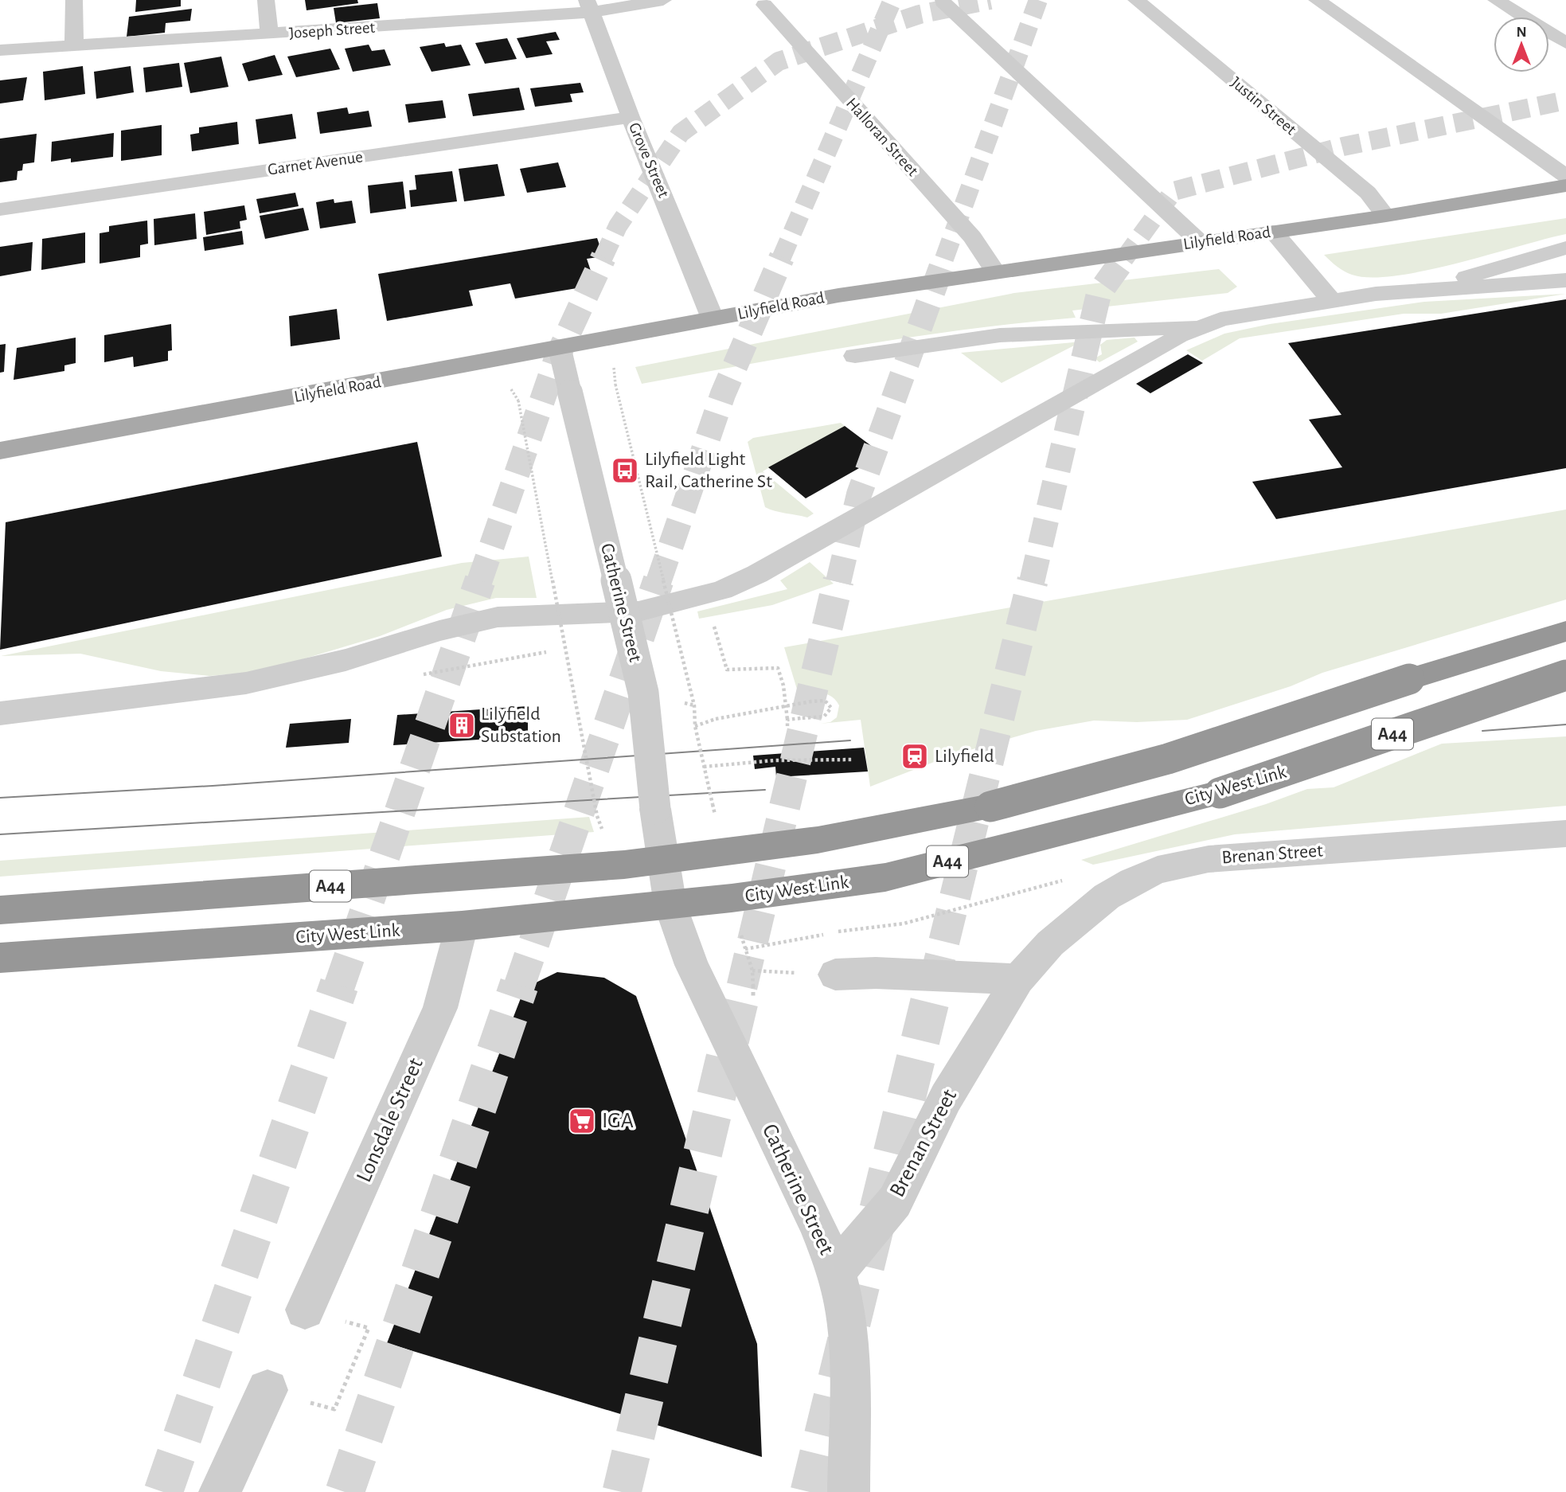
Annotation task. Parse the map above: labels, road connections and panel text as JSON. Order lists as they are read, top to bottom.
{
  "streets": {
    "highway": ["A44", "City West Link"],
    "main road": ["Lilyfield Road"],
    "street": [
      "Joseph Street",
      "Justin Street",
      "Halloran Street",
      "Grove Street",
      "Garnet Avenue",
      "Catherine Street",
      "Brenan Street",
      "Lonsdale Street"
    ]
  },
  "crossings": [
    ["Joseph Street", "Grove Street"],
    ["Justin Street", "Lilyfield Road"],
    ["Halloran Street", "Lilyfield Road"],
    ["Grove Street", "Garnet Avenue"],
    ["Grove Street", "Lilyfield Road"],
    ["Lilyfield Road", "Catherine Street"],
    ["Catherine Street", "A44"],
    ["Catherine Street", "City West Link"],
    ["Catherine Street", "Brenan Street"],
    ["City West Link", "Lonsdale Street"]
  ],
  "places": {
    "bus stop": ["Lilyfield Light Rail, Catherine St"],
    "building": ["Lilyfield Substation"],
    "station": ["Lilyfield"],
    "supermarket": ["IGA"]
  },
  "north": "top"
}
